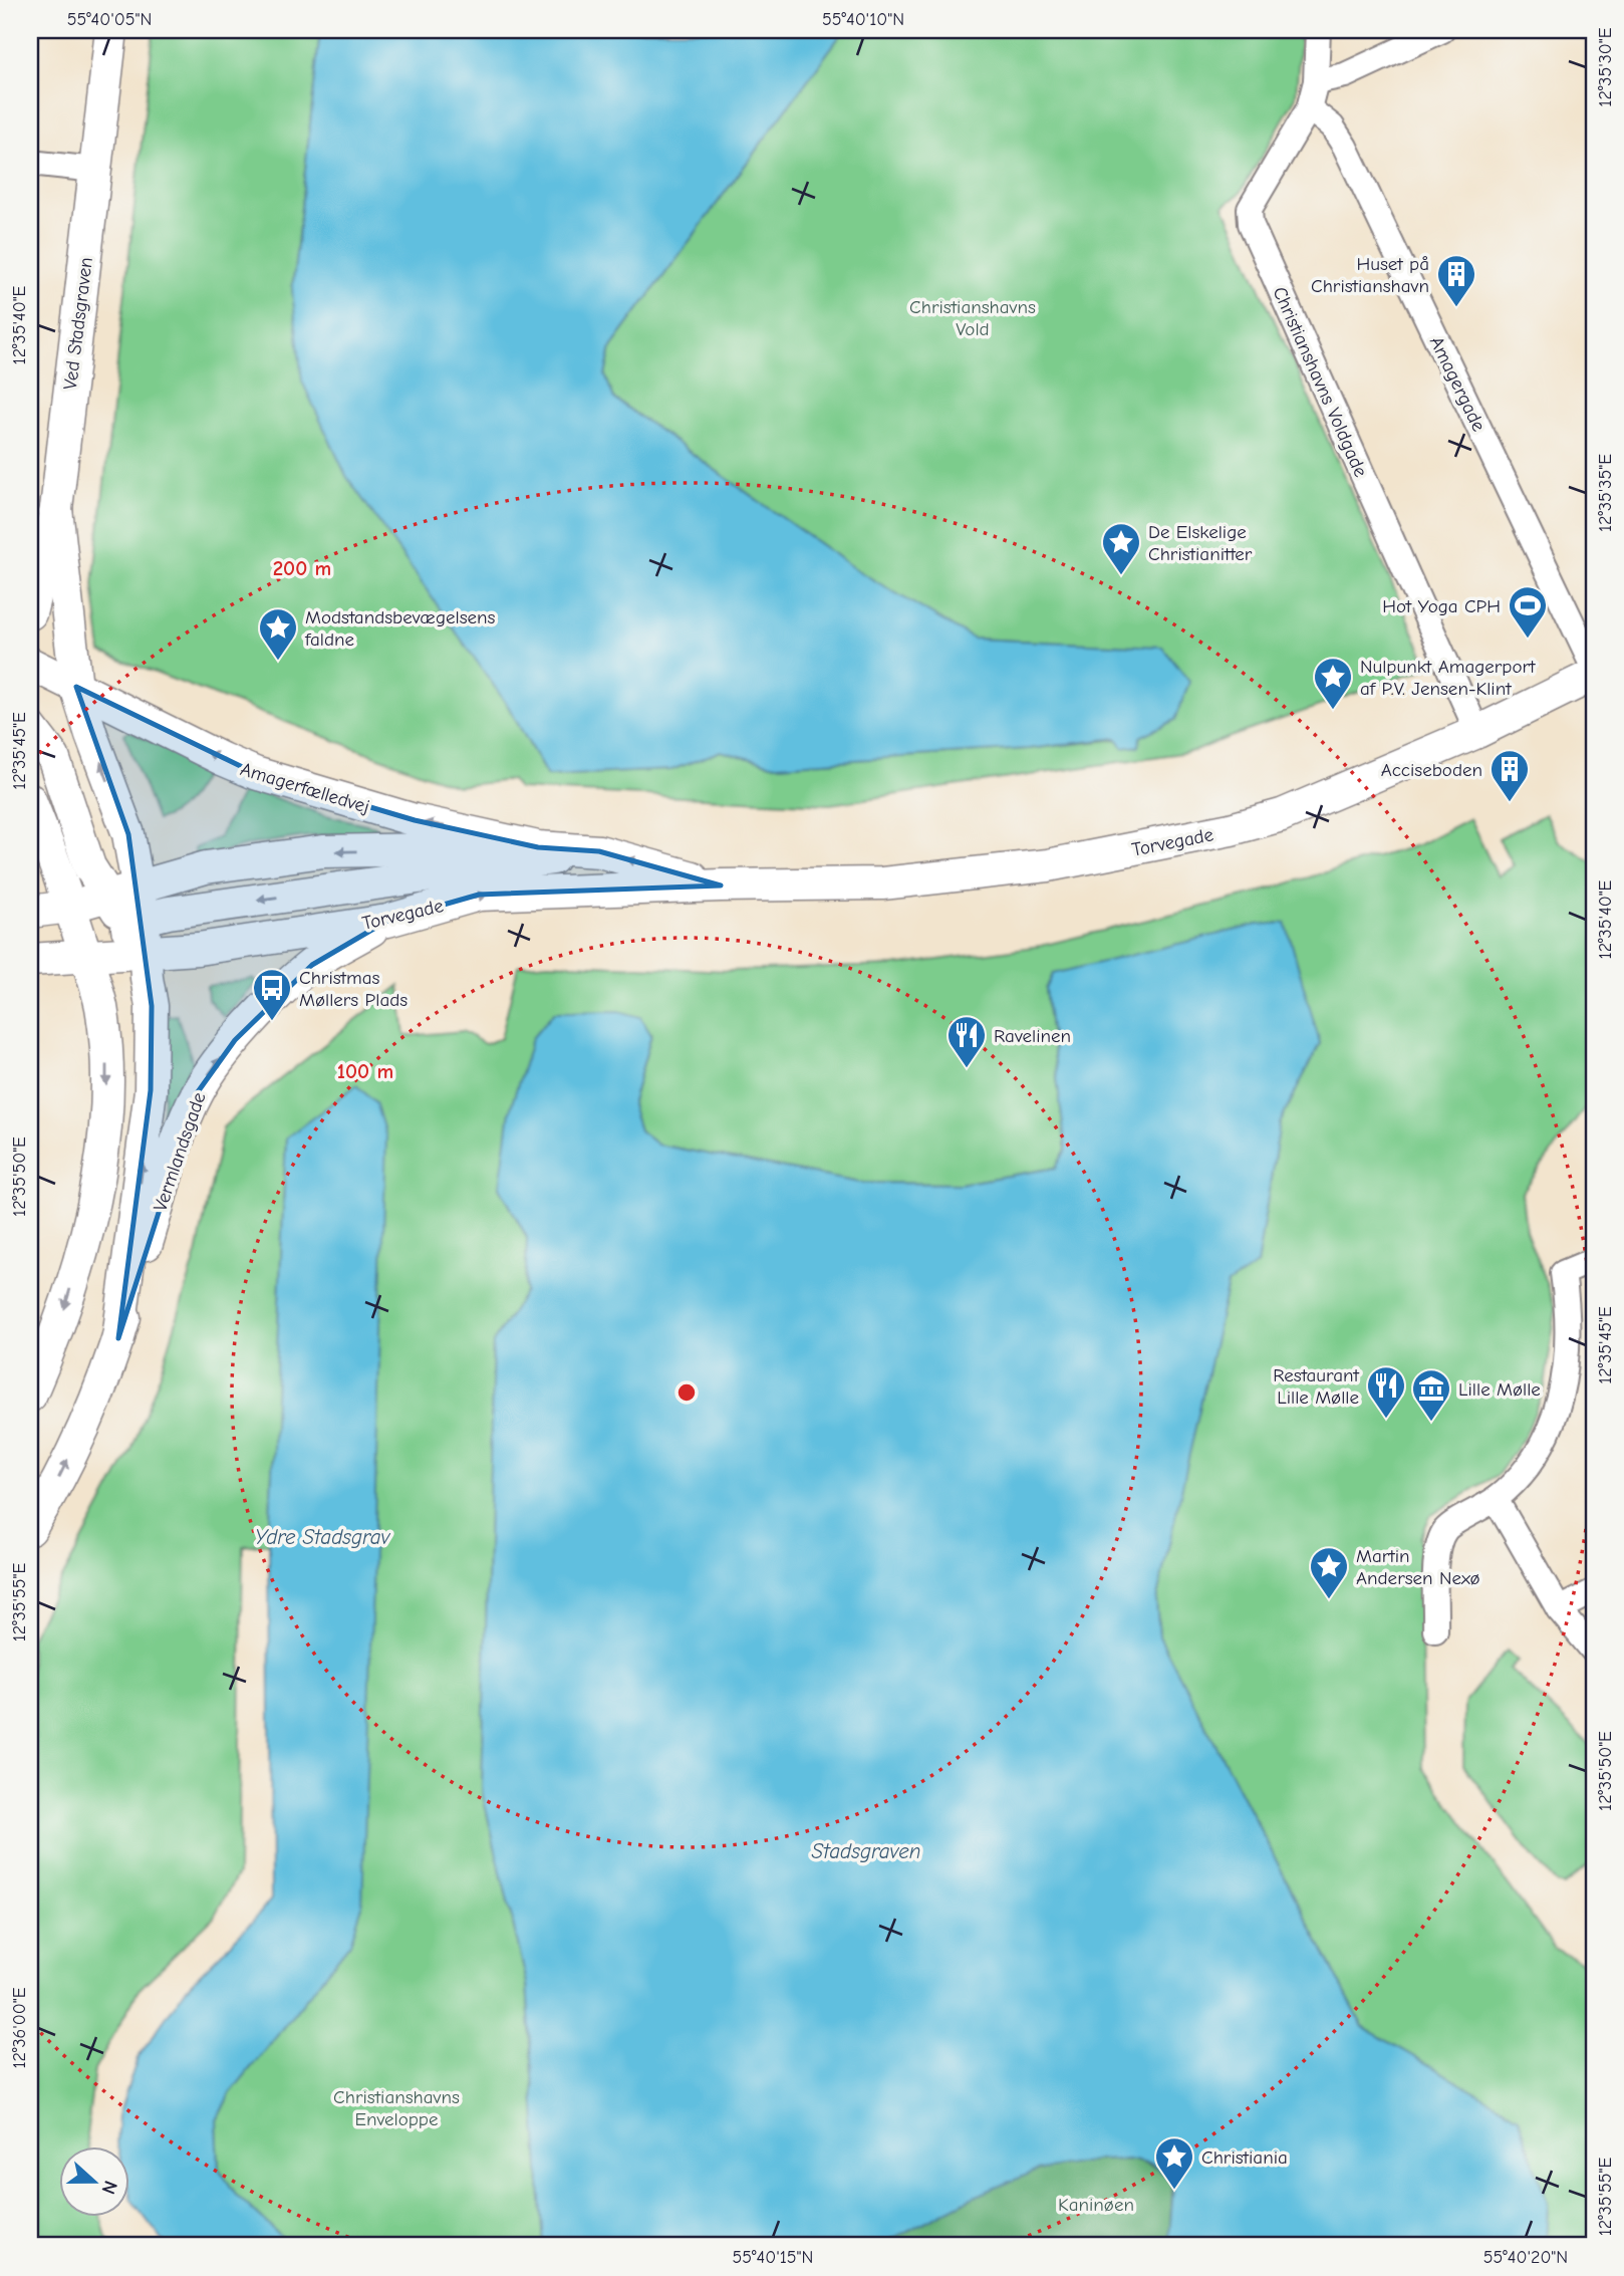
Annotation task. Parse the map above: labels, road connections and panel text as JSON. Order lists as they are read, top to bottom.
{
  "streets": {
    "street": [
      "Ved Stadsgraven",
      "Christianshavns Voldgade",
      "Amagergade",
      "Amagerfælledvej",
      "Torvegade",
      "Vermlandsgade"
    ]
  },
  "crossings": [
    ["Christianshavns Voldgade", "Amagergade"],
    ["Christianshavns Voldgade", "Torvegade"],
    ["Amagerfælledvej", "Torvegade"],
    ["Torvegade", "Vermlandsgade"]
  ],
  "water": ["Ydre Stadsgrav", "Stadsgraven"],
  "parks": ["Christianshavns Vold", "Christianshavns Enveloppe", "Kaninøen"],
  "places": {
    "building": ["Huset på Christianshavn", "Acciseboden"],
    "place": [
      "De Elskelige Christianitter",
      "Modstandsbevægelsens faldne",
      "Nulpunkt Amagerport af P.V. Jensen-Klint",
      "Martin Andersen Nexø",
      "Christiania"
    ],
    "sports": ["Hot Yoga CPH"],
    "bus stop": ["Christmas Møllers Plads"],
    "restaurant": ["Ravelinen", "Restaurant Lille Mølle"],
    "museum": ["Lille Mølle"]
  },
  "north": "right",
  "coordinates": [
    "55°40'05\"N",
    "55°40'10\"N",
    "12°35'30\"E",
    "12°35'40\"E",
    "12°35'35\"E",
    "12°35'45\"E",
    "12°35'50\"E",
    "12°35'55\"E",
    "12°36'00\"E",
    "55°40'15\"N",
    "55°40'20\"N"
  ],
  "rings": ["200 m", "100 m"]
}
